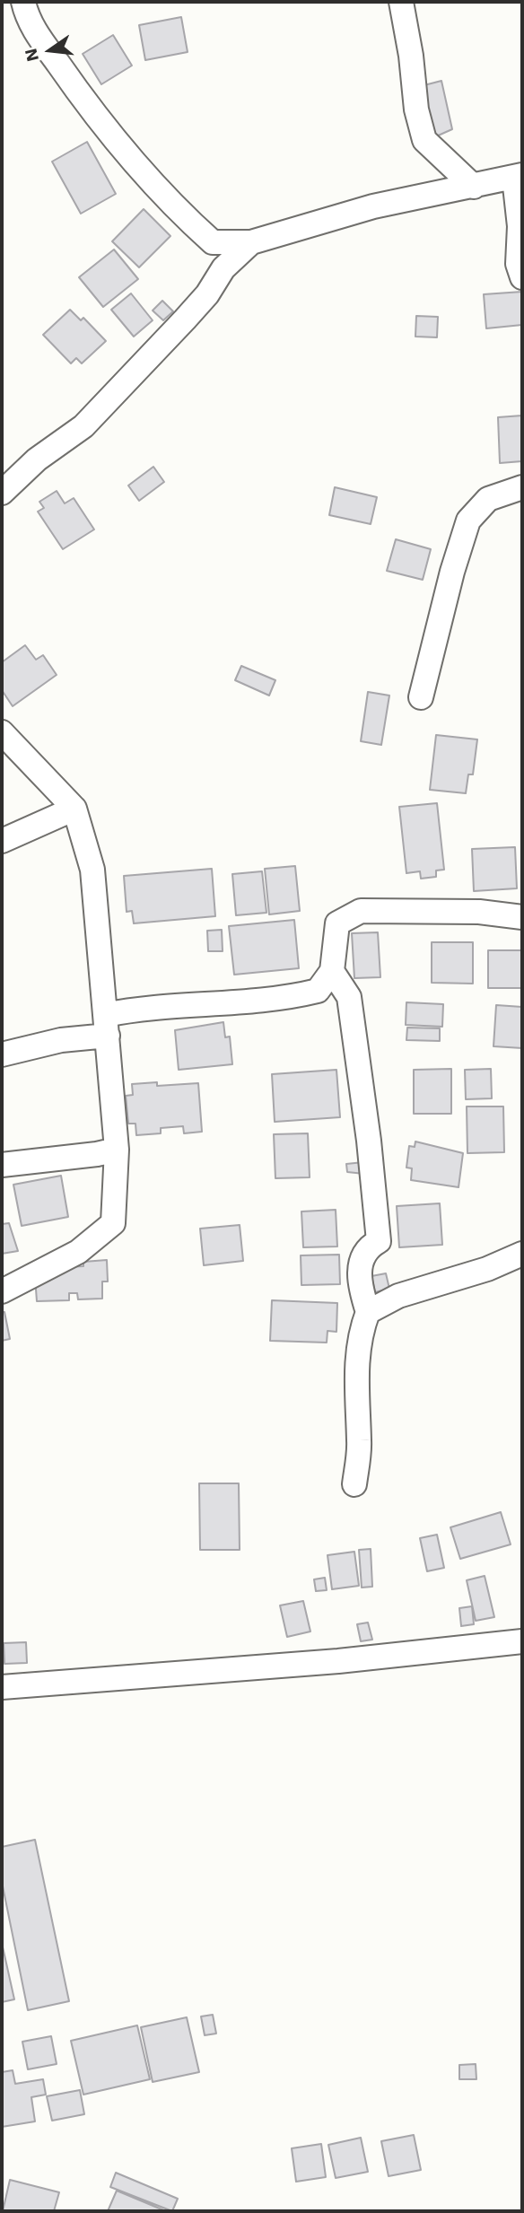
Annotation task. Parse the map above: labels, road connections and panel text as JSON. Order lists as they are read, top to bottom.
{
  "north": "left"
}
